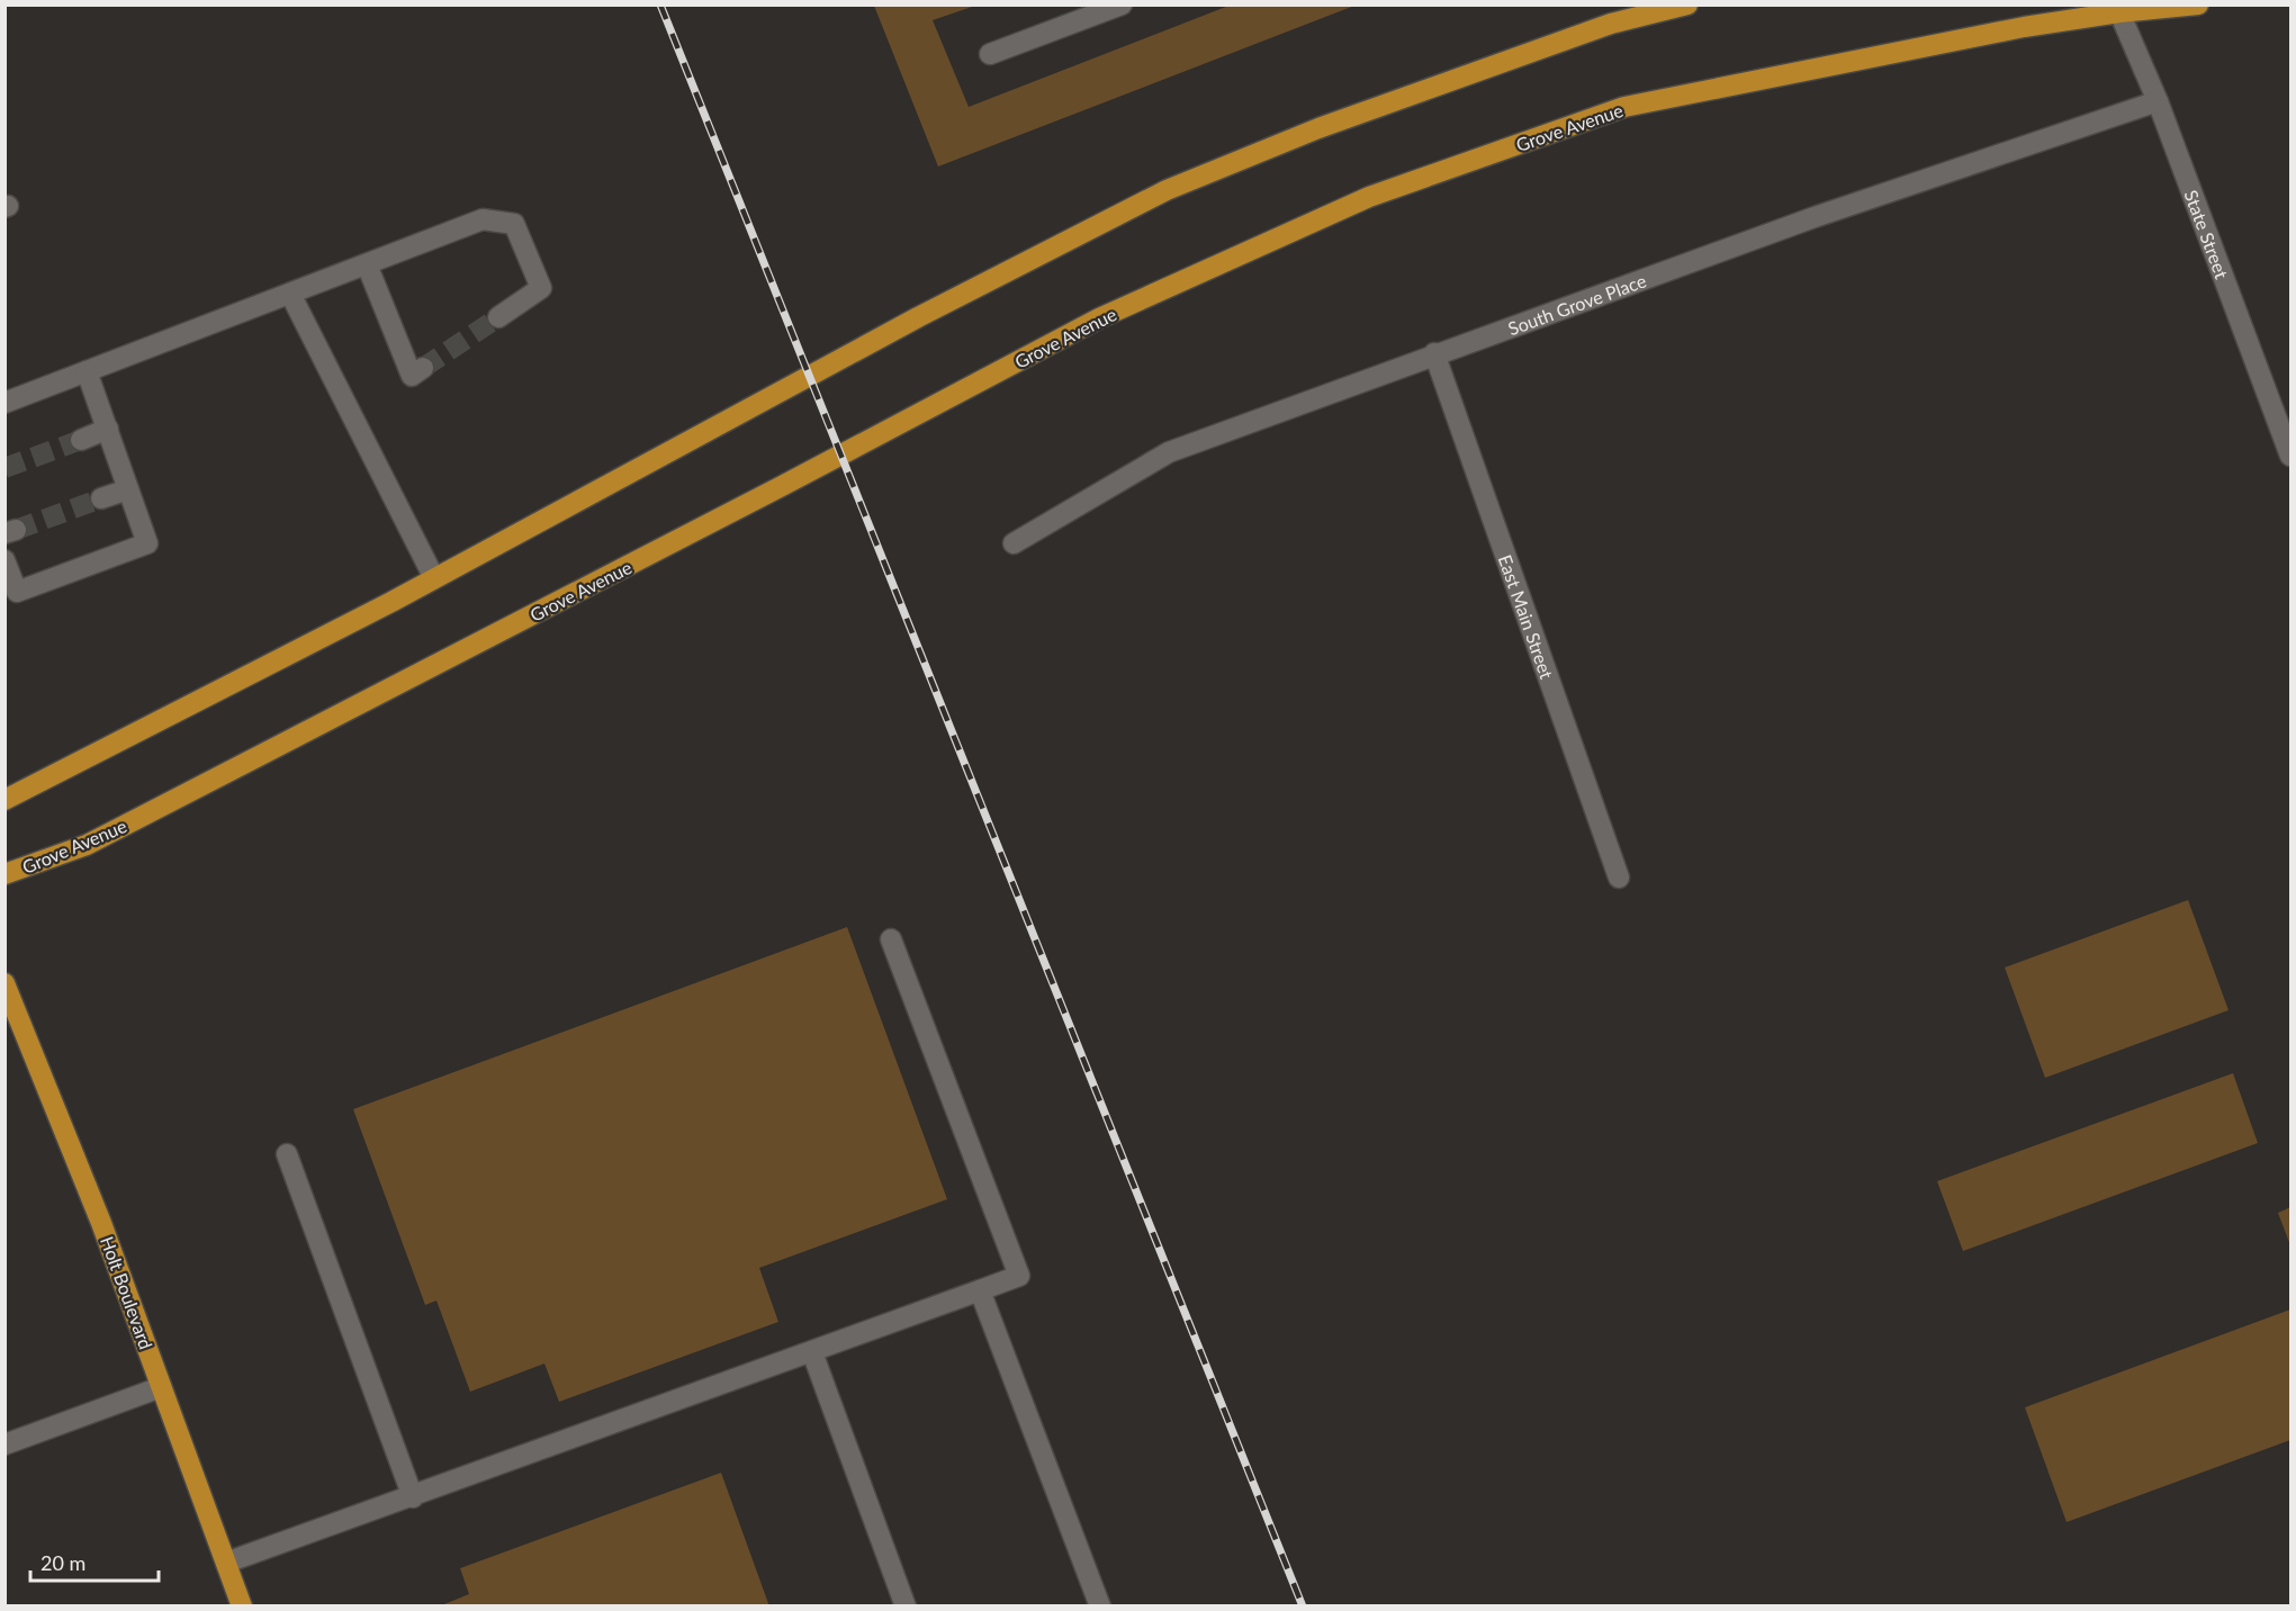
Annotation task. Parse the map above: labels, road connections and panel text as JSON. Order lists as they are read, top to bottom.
{
  "streets": {
    "main road": ["Grove Avenue", "Holt Boulevard"],
    "street": ["State Street", "South Grove Place", "East Main Street"]
  },
  "crossings": [
    ["Grove Avenue", "State Street"],
    ["State Street", "South Grove Place"],
    ["South Grove Place", "East Main Street"]
  ],
  "scale_bar": "20 m"
}
